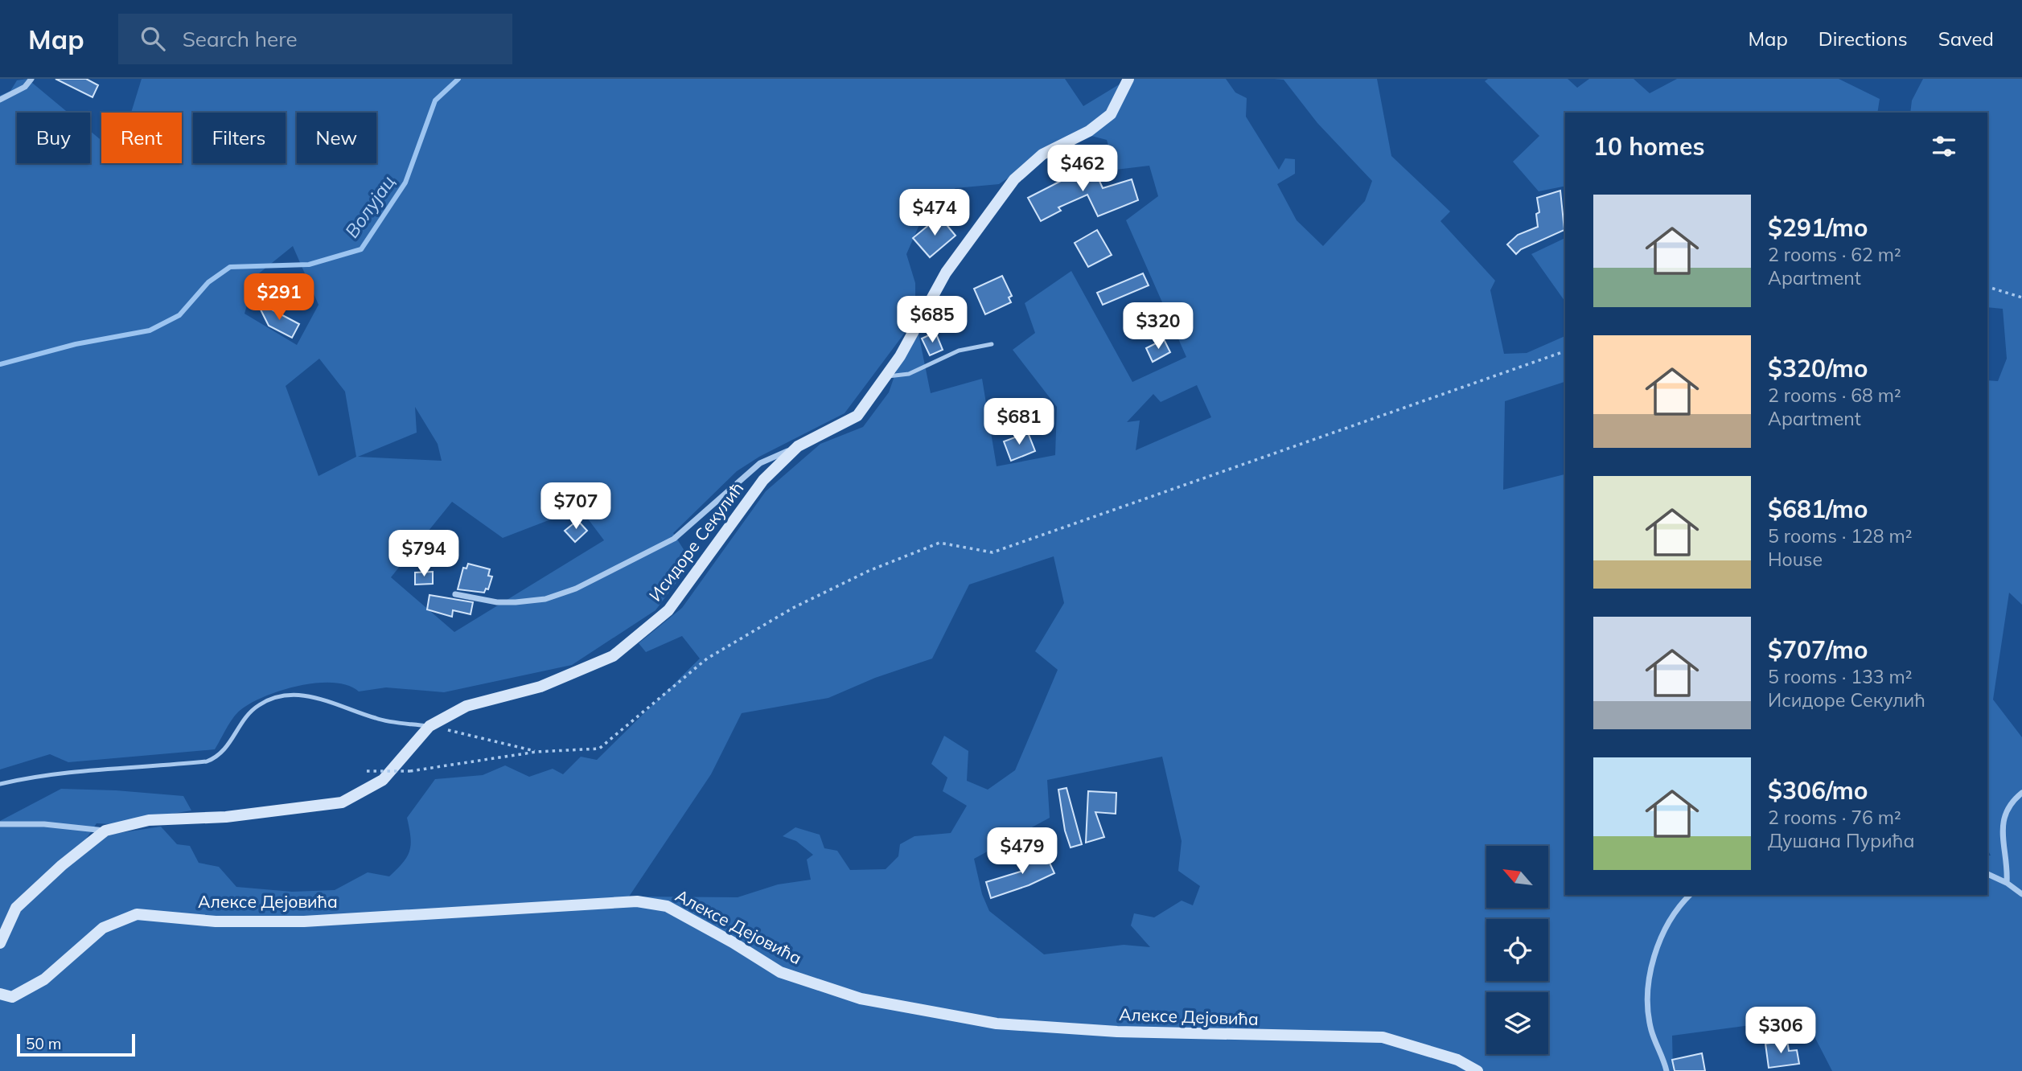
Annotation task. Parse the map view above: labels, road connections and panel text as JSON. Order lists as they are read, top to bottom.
{
  "streets": {
    "street": ["Исидоре Секулић", "Алексе Дејовића"]
  },
  "water": ["Волујац"],
  "scale_bar": "50 m",
  "north": "top left",
  "page": {
    "header": "Map",
    "search": "Search here",
    "nav": ["Map", "Directions", "Saved"],
    "chip": [
      "Buy",
      "Rent",
      "Filters",
      "New"
    ],
    "heading": "10 homes",
    "price": [
      "$462",
      "$474",
      "$291",
      "$685",
      "$320",
      "$681",
      "$707",
      "$794",
      "$479",
      "$306"
    ],
    "list": [
      {
        "name": "$291/mo",
        "note": "2 rooms · 62 m² · Apartment"
      },
      {
        "name": "$320/mo",
        "note": "2 rooms · 68 m² · Apartment"
      },
      {
        "name": "$681/mo",
        "note": "5 rooms · 128 m² · House"
      },
      {
        "name": "$707/mo",
        "note": "5 rooms · 133 m² · Исидоре Секулић"
      },
      {
        "name": "$306/mo",
        "note": "2 rooms · 76 m² · Душана Пурића"
      }
    ],
    "scale": "50 m"
  }
}
